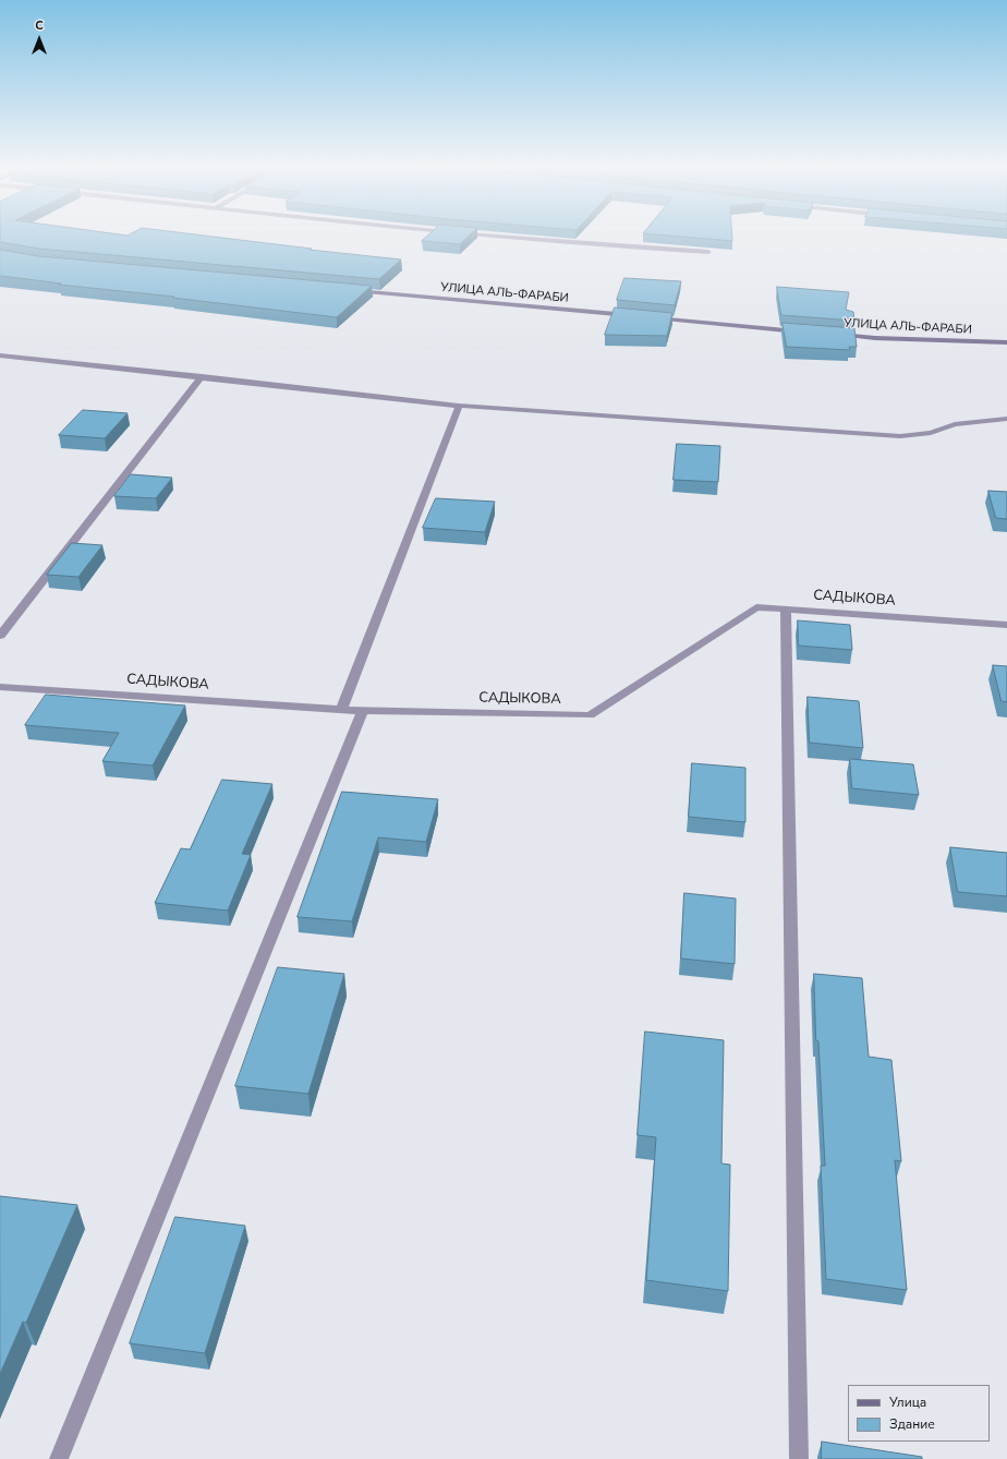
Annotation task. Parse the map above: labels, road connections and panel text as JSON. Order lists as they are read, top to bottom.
{
  "streets": {
    "main road": ["УЛИЦА АЛЬ-ФАРАБИ"],
    "street": ["САДЫКОВА"]
  },
  "legend": ["Улица", "Здание"],
  "north": "top"
}
